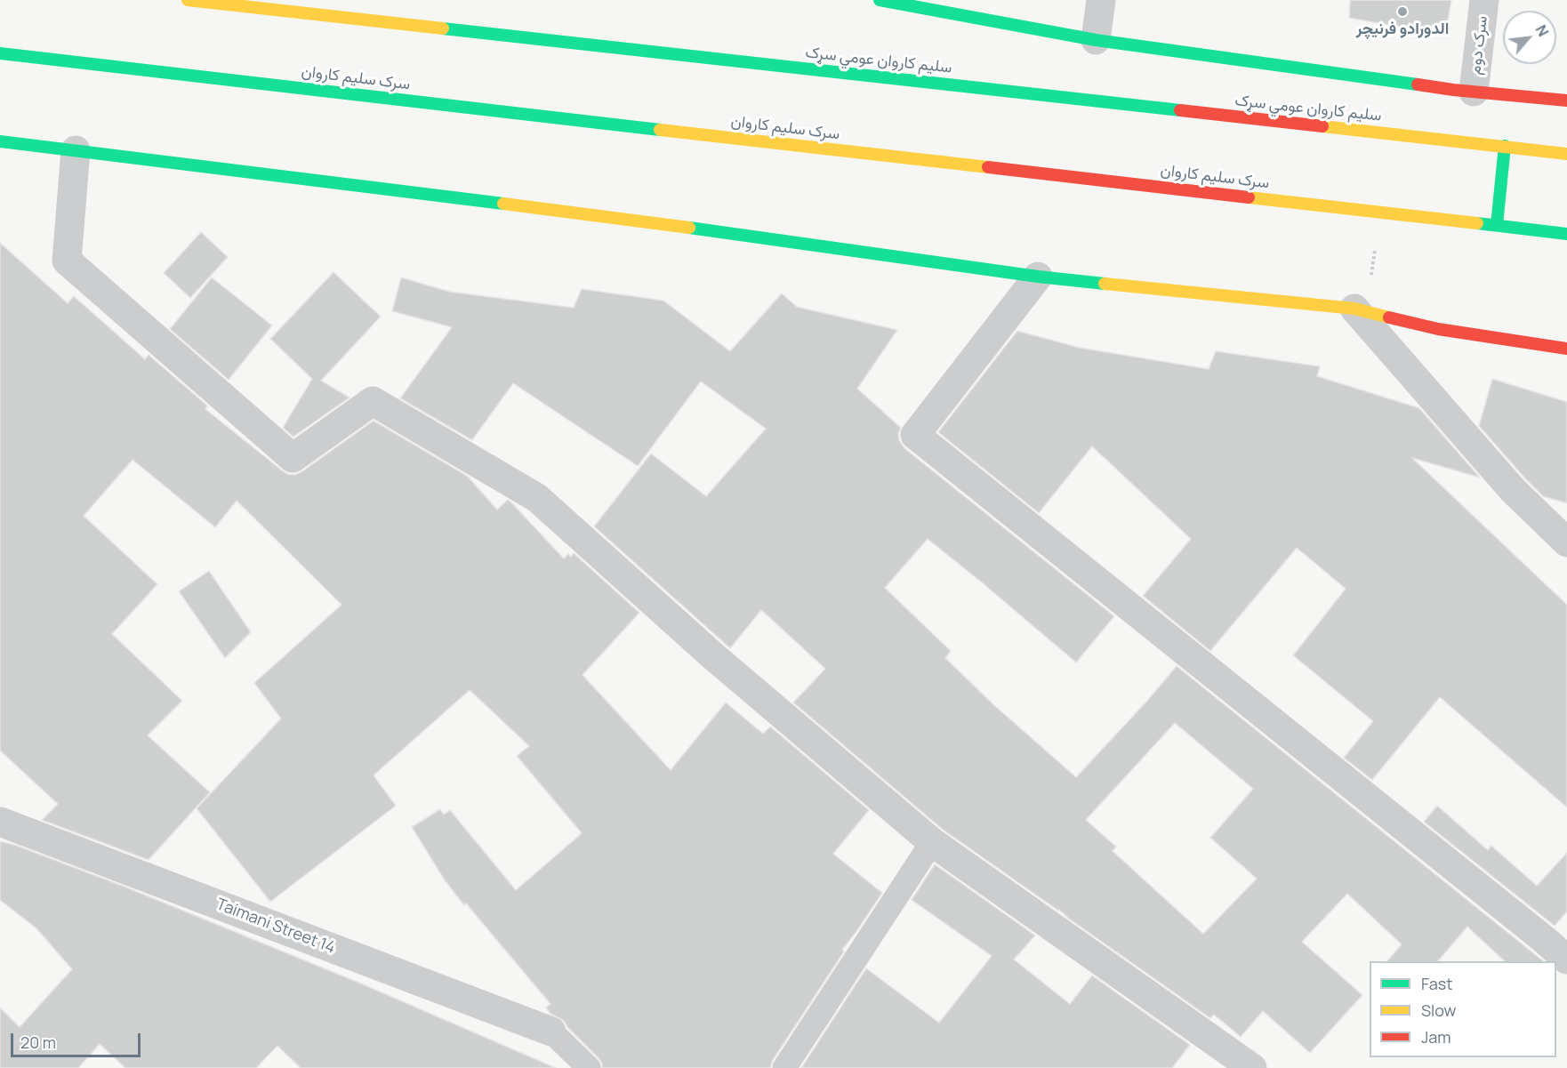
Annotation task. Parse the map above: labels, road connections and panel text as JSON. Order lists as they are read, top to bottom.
{
  "streets": {
    "main road": ["سلیم کاروان عومي سړک", "سرک سلیم کاروان"],
    "street": ["سرک دوم", "Taimani Street 14"]
  },
  "places": ["الدورادو فرنیچر"],
  "legend": ["Fast", "Slow", "Jam"],
  "scale_bar": "20 m",
  "north": "top right"
}
